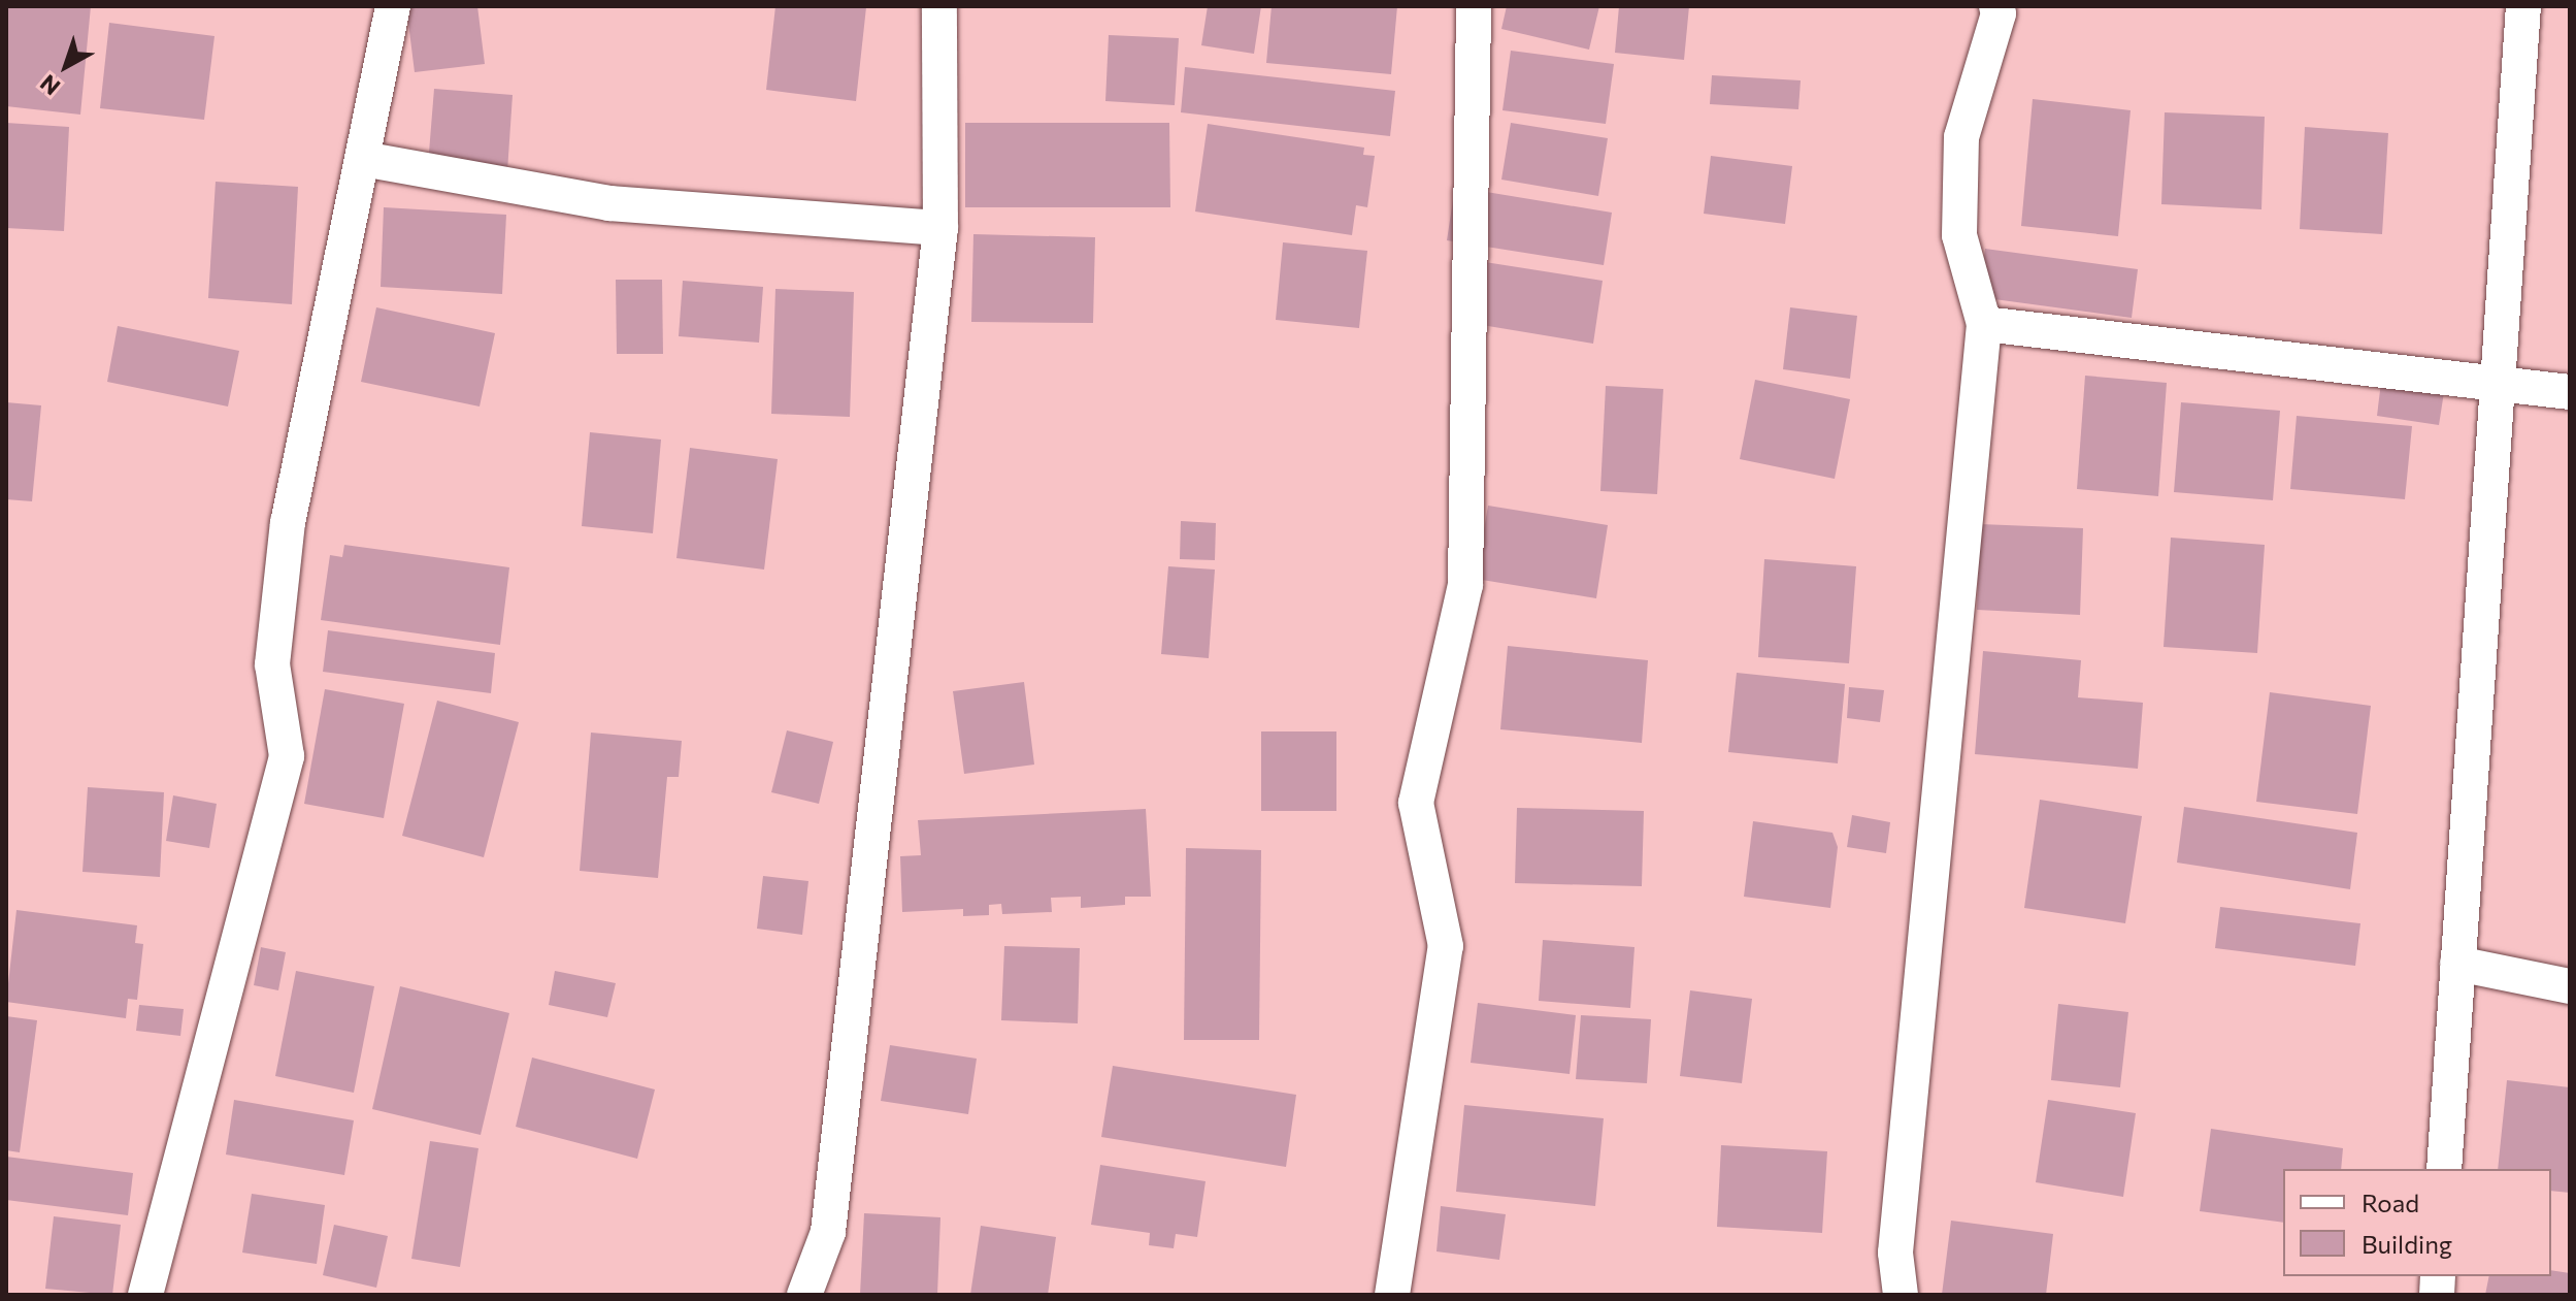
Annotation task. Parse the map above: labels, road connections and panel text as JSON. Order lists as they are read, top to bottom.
{
  "legend": ["Road", "Building"],
  "north": "bottom left"
}
